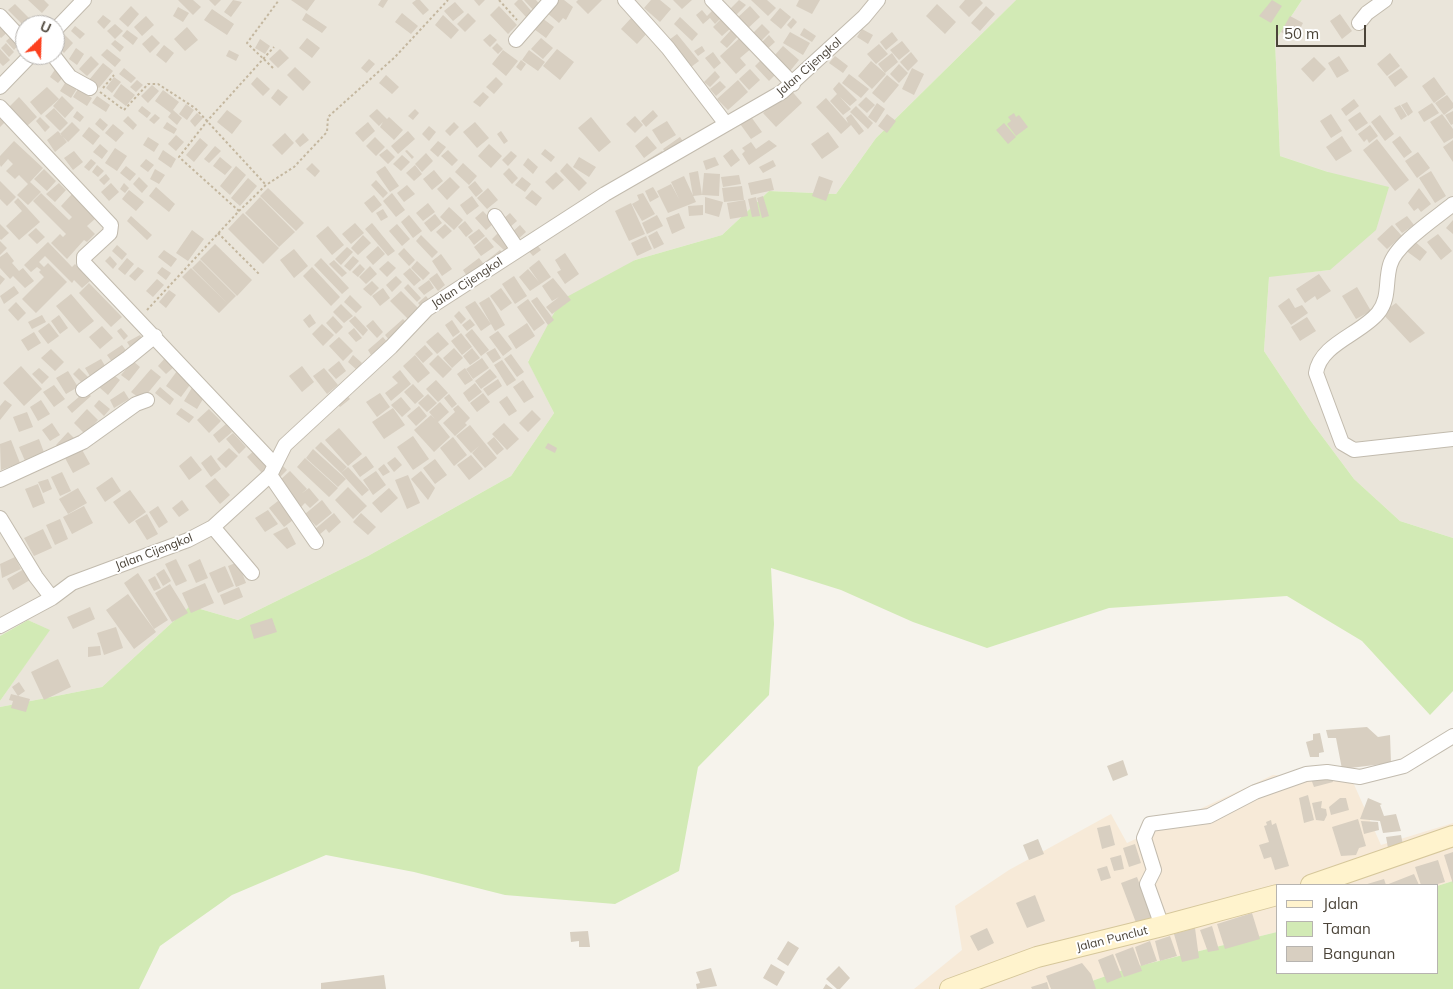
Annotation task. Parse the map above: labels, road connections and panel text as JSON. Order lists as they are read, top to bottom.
{
  "streets": {
    "main road": ["Jalan Punclut"],
    "street": ["Jalan Cijengkol"]
  },
  "legend": ["Jalan", "Taman", "Bangunan"],
  "scale_bar": "50 m",
  "north": "top right"
}
